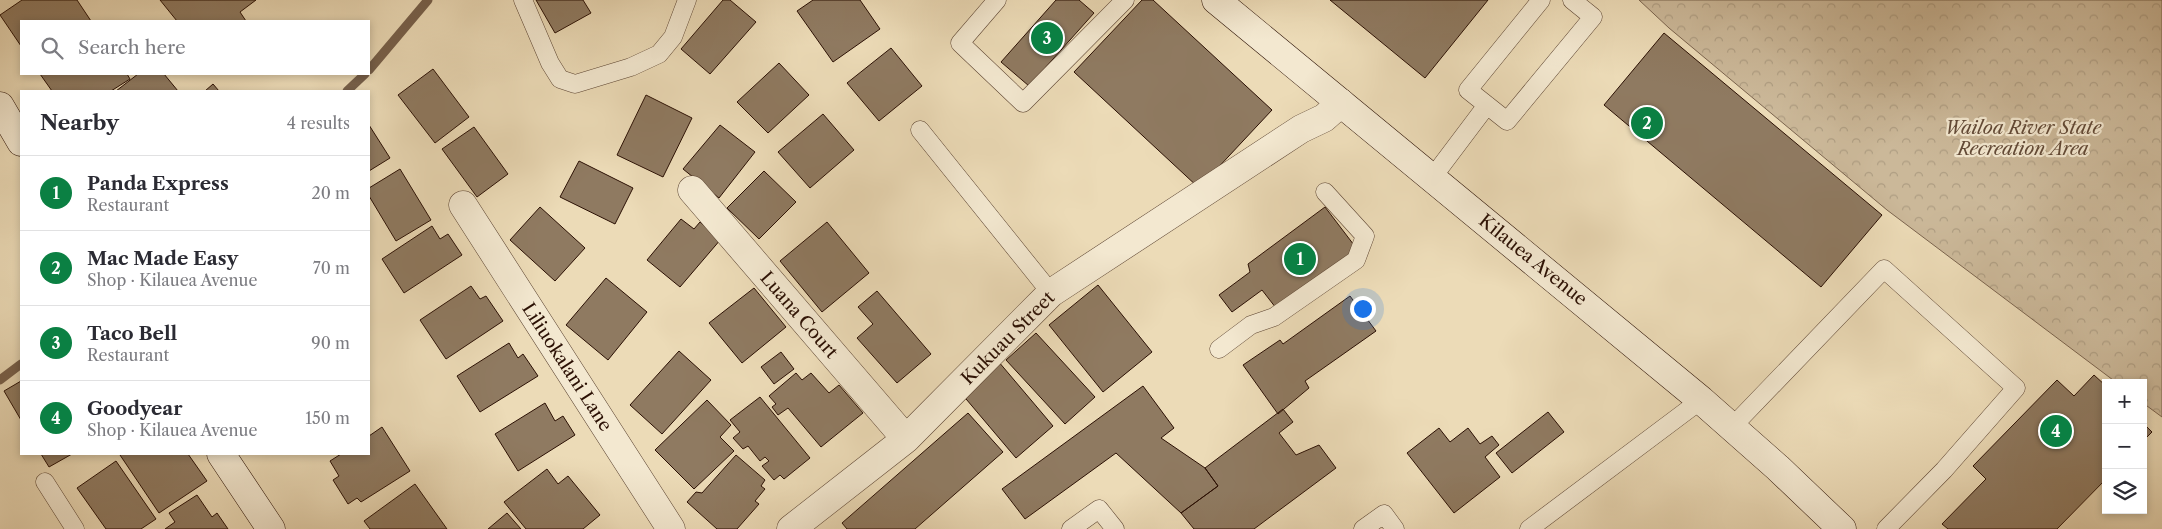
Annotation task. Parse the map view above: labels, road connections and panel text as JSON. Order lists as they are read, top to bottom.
{
  "streets": {
    "street": [
      "Kilauea Avenue",
      "Luana Court",
      "Kukuau Street",
      "Liliuokalani Lane"
    ]
  },
  "crossings": [
    ["Kilauea Avenue", "Kukuau Street"],
    ["Luana Court", "Kukuau Street"]
  ],
  "parks": ["Wailoa River State Recreation Area"],
  "page": {
    "pins": [
      "3",
      "2",
      "1",
      "4"
    ],
    "search": "Search here",
    "heading": ["Nearby", "4 results"],
    "list": [
      {
        "mark": "1",
        "name": "Panda Express",
        "note": "Restaurant",
        "value": "20 m"
      },
      {
        "mark": "2",
        "name": "Mac Made Easy",
        "note": "Shop · Kilauea Avenue",
        "value": "70 m"
      },
      {
        "mark": "3",
        "name": "Taco Bell",
        "note": "Restaurant",
        "value": "90 m"
      },
      {
        "mark": "4",
        "name": "Goodyear",
        "note": "Shop · Kilauea Avenue",
        "value": "150 m"
      }
    ],
    "map_buttons": ["+", "−"]
  }
}
